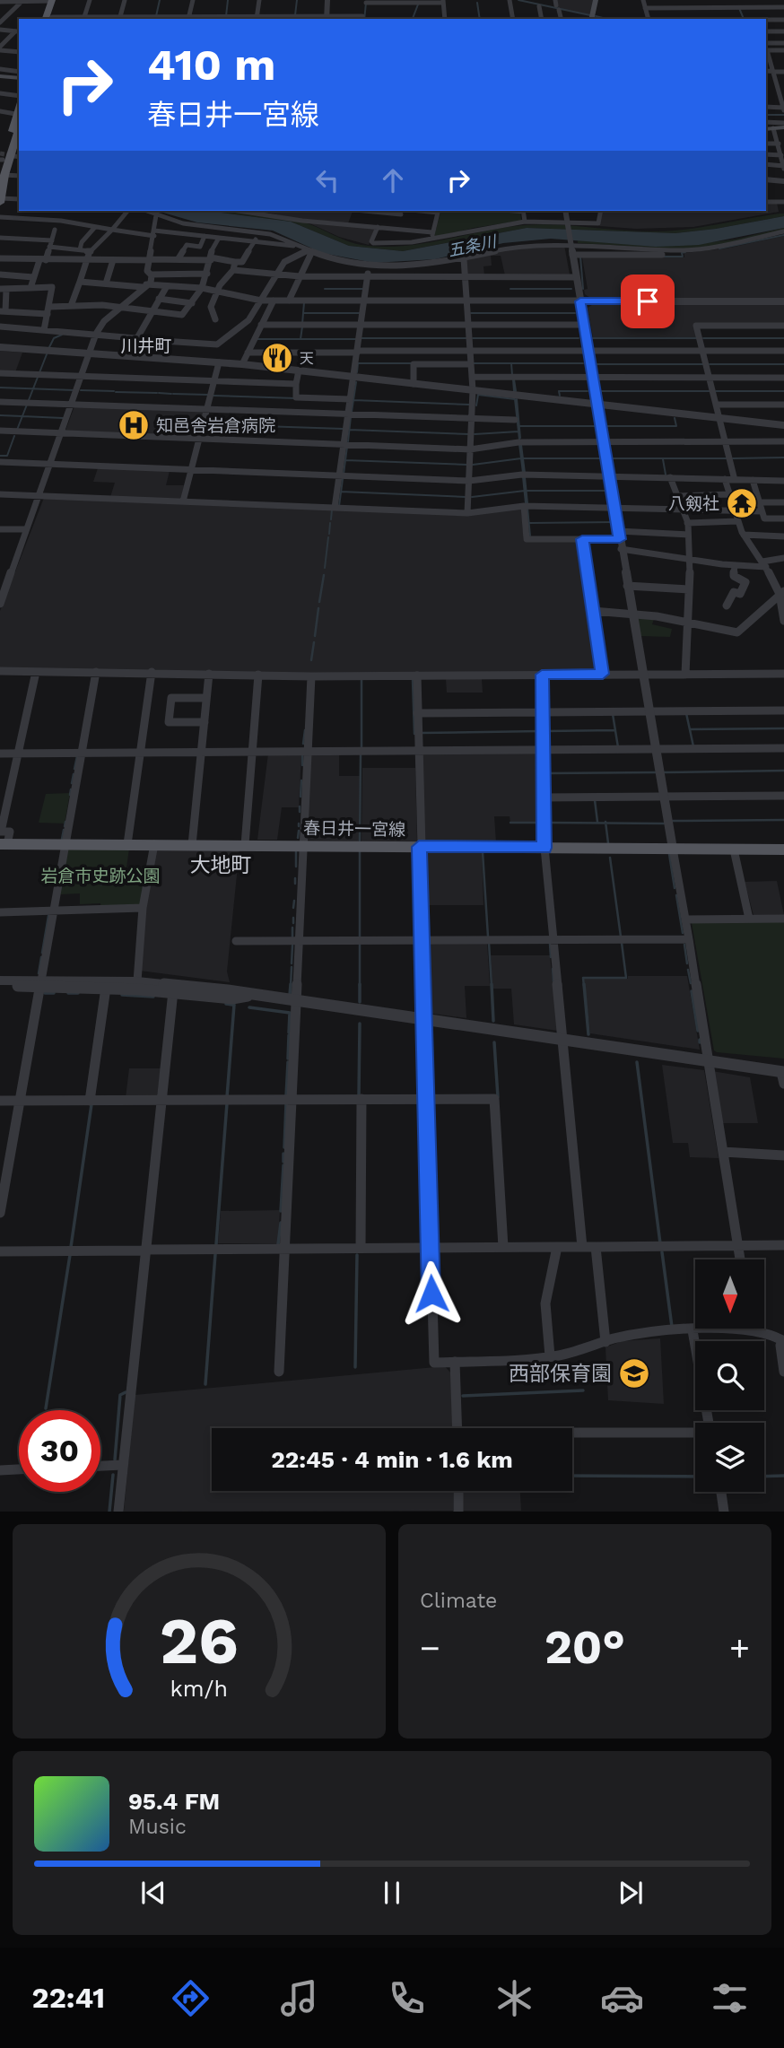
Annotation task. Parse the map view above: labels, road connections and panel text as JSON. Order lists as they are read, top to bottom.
{
  "streets": {
    "main road": ["春日井一宮線"]
  },
  "districts": ["川井町", "大地町"],
  "water": ["五条川"],
  "parks": ["岩倉市史跡公園"],
  "places": {
    "restaurant": ["天"],
    "hospital": ["知邑舎岩倉病院"],
    "temple": ["八剱社"],
    "school or university": ["西部保育園"]
  },
  "north": "bottom",
  "page": {
    "turn": ["410 m", "春日井一宮線"],
    "limit": "30",
    "trip": "22:45 · 4 min · 1.6 km",
    "tile": "Climate",
    "heat": ["−", "20°", "+"],
    "song": ["95.4 FM", "Music"],
    "tabs": "22:41",
    "gauge": ["26", "km/h"]
  }
}
